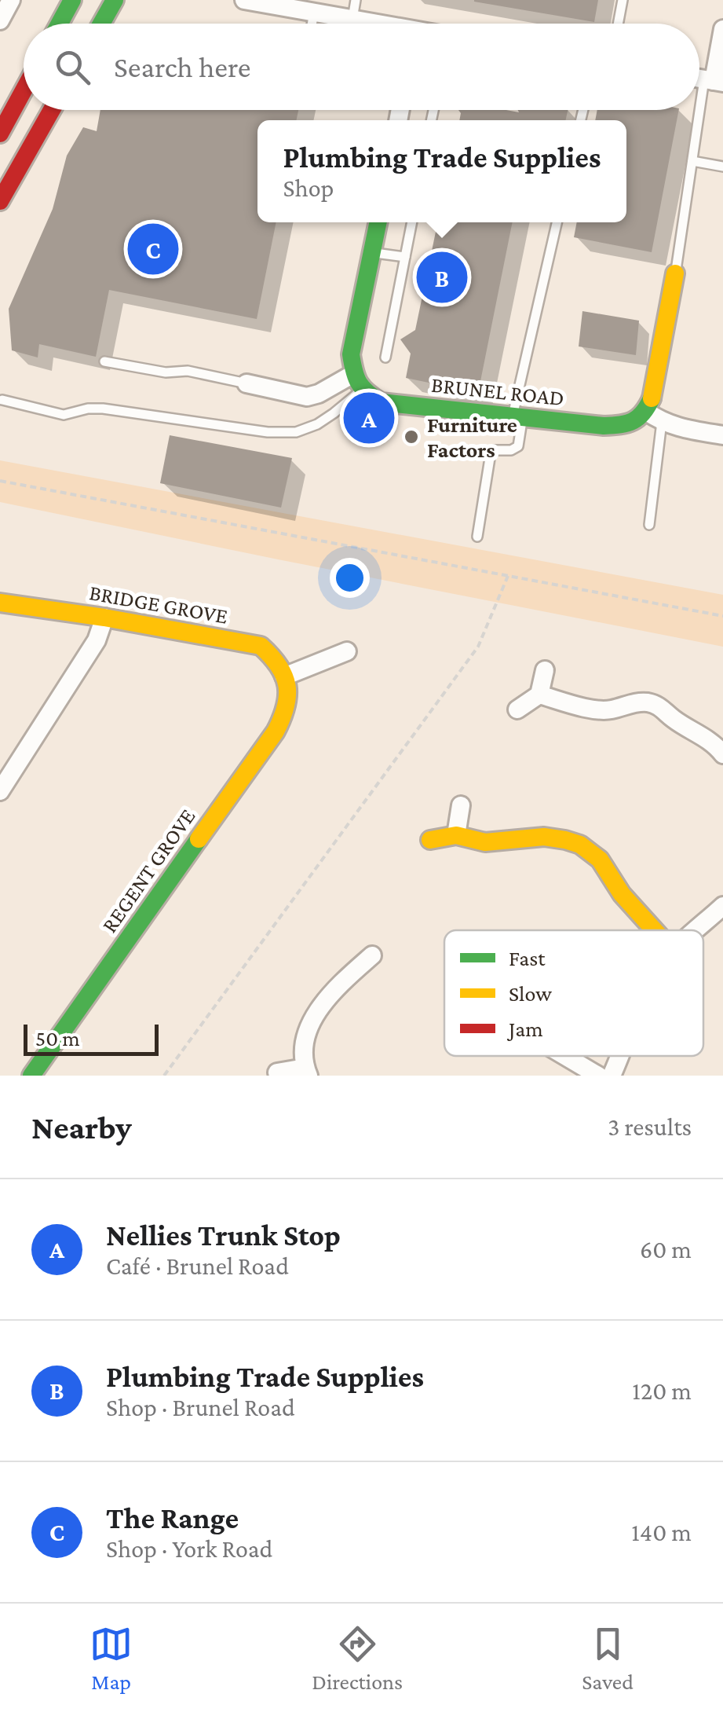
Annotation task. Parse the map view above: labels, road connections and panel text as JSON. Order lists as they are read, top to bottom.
{
  "streets": {
    "main road": ["BRUNEL ROAD", "BRIDGE GROVE", "REGENT GROVE"]
  },
  "crossings": [
    ["BRIDGE GROVE", "REGENT GROVE"]
  ],
  "places": ["Furniture Factors"],
  "legend": ["Fast", "Slow", "Jam"],
  "scale_bar": "50 m",
  "page": {
    "search": "Search here",
    "popup": ["Plumbing Trade Supplies", "Shop"],
    "pins": ["C", "B", "A"],
    "scale": "50 m",
    "heading": ["Nearby", "3 results"],
    "list": [
      {
        "mark": "A",
        "name": "Nellies Trunk Stop",
        "note": "Café · Brunel Road",
        "value": "60 m"
      },
      {
        "mark": "B",
        "name": "Plumbing Trade Supplies",
        "note": "Shop · Brunel Road",
        "value": "120 m"
      },
      {
        "mark": "C",
        "name": "The Range",
        "note": "Shop · York Road",
        "value": "140 m"
      }
    ],
    "nav": ["Map", "Directions", "Saved"]
  }
}
